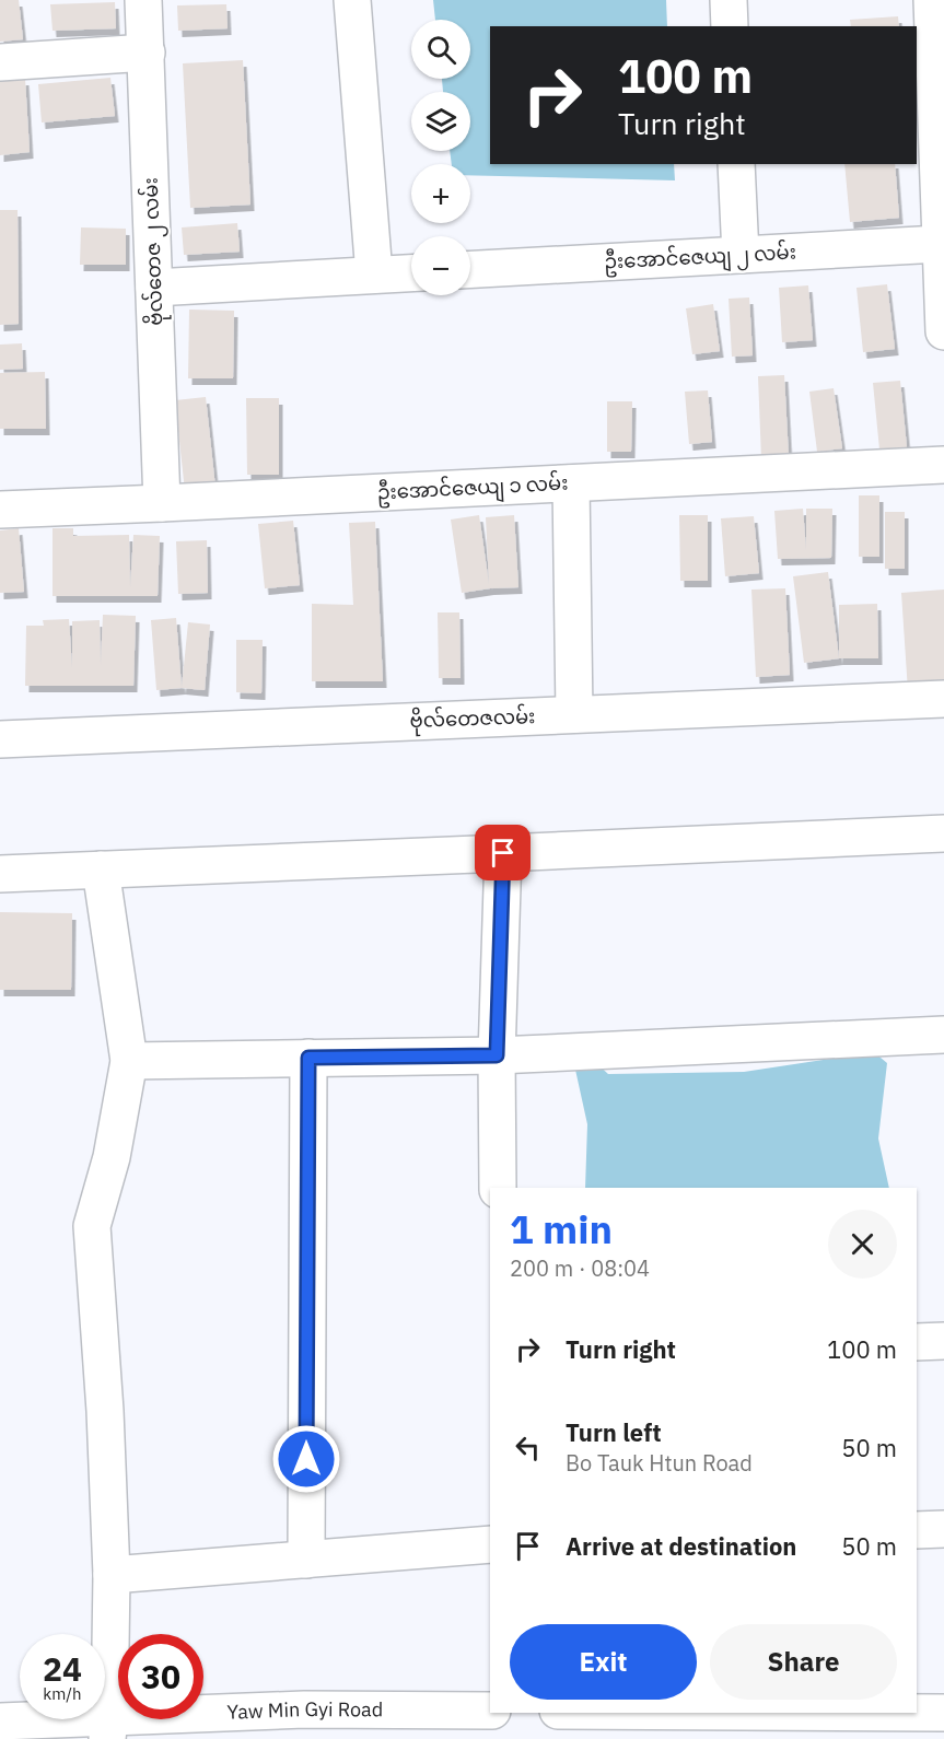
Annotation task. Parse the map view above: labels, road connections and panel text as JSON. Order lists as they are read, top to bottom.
{
  "streets": {
    "street": [
      "ဗိုလ်တေဇ ၂ လမ်း",
      "ဦးအောင်ဇေယျ ၂ လမ်း",
      "ဦးအောင်ဇေယျ ၁ လမ်း",
      "ဗိုလ်တေဇလမ်း",
      "Yaw Min Gyi Road"
    ]
  },
  "crossings": [
    ["ဗိုလ်တေဇ ၂ လမ်း", "ဦးအောင်ဇေယျ ၁ လမ်း"]
  ],
  "page": {
    "map_buttons": ["+", "−"],
    "turn": ["100 m", "Turn right"],
    "heading": ["1 min", "200 m · 08:04"],
    "list": [
      {
        "name": "Turn right",
        "value": "100 m"
      },
      {
        "name": "Turn left",
        "note": "Bo Tauk Htun Road",
        "value": "50 m"
      },
      {
        "name": "Arrive at destination",
        "value": "50 m"
      }
    ],
    "buttons": ["Exit", "Share"],
    "speed": "24 km/h",
    "limit": "30"
  }
}
